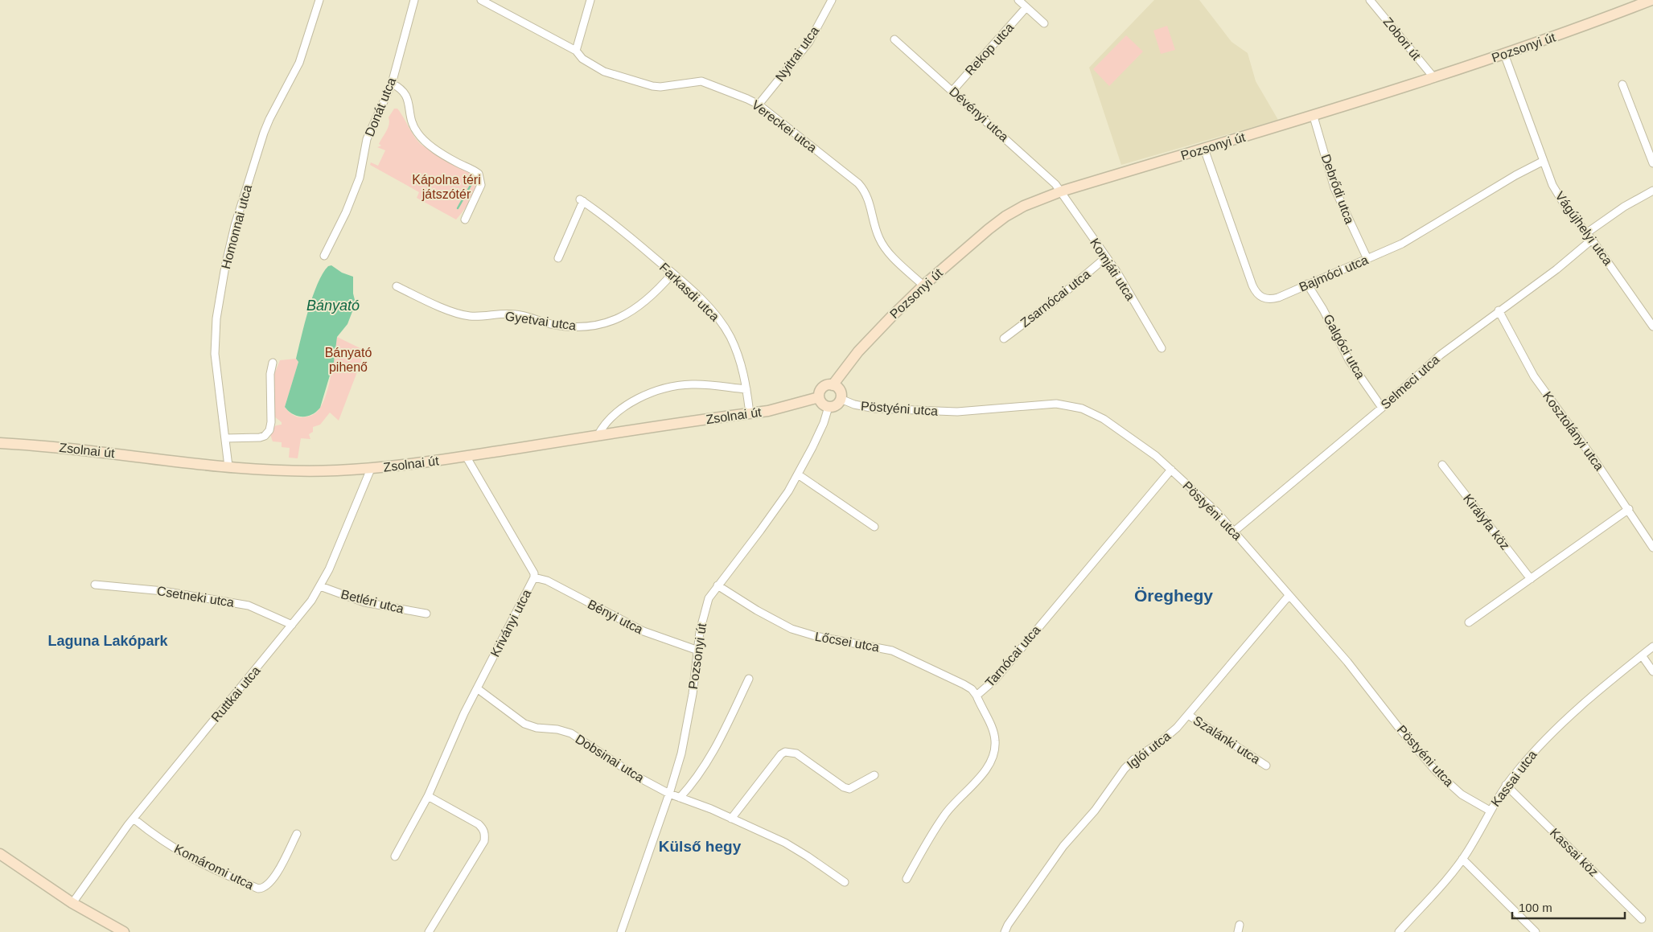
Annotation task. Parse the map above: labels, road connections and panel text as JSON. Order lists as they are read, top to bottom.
{
  "streets": {
    "street": [
      "Zobori út",
      "Pozsonyi út",
      "Rekop utca",
      "Nyitrai utca",
      "Donát utca",
      "Dévényi utca",
      "Vereckei utca",
      "Debrődi utca",
      "Homonnai utca",
      "Vágújhelyi utca",
      "Komjáti utca",
      "Bajmóci utca",
      "Farkasdi utca",
      "Zsarnócai utca",
      "Gyetvai utca",
      "Galgóci utca",
      "Selmeci utca",
      "Pöstyéni utca",
      "Zsolnai út",
      "Kosztolányi utca",
      "Királyfa köz",
      "Csetneki utca",
      "Betléri utca",
      "Bényi utca",
      "Kriványi utca",
      "Lőcsei utca",
      "Tarnócai utca",
      "Ruttkai utca",
      "Szalánki utca",
      "Iglói utca",
      "Dobsinai utca",
      "Kassai utca",
      "Kassai köz",
      "Komáromi utca"
    ]
  },
  "crossings": [
    ["Zobori út", "Pozsonyi út"],
    ["Pozsonyi út", "Dévényi utca"],
    ["Pozsonyi út", "Vereckei utca"],
    ["Pozsonyi út", "Debrődi utca"],
    ["Pozsonyi út", "Vágújhelyi utca"],
    ["Pozsonyi út", "Komjáti utca"],
    ["Pozsonyi út", "Bajmóci utca"],
    ["Pozsonyi út", "Pöstyéni utca"],
    ["Pozsonyi út", "Zsolnai út"],
    ["Pozsonyi út", "Bényi utca"],
    ["Pozsonyi út", "Lőcsei utca"],
    ["Pozsonyi út", "Dobsinai utca"],
    ["Rekop utca", "Dévényi utca"],
    ["Nyitrai utca", "Vereckei utca"],
    ["Dévényi utca", "Komjáti utca"],
    ["Debrődi utca", "Bajmóci utca"],
    ["Homonnai utca", "Zsolnai út"],
    ["Vágújhelyi utca", "Bajmóci utca"],
    ["Vágújhelyi utca", "Selmeci utca"],
    ["Komjáti utca", "Zsarnócai utca"],
    ["Bajmóci utca", "Galgóci utca"],
    ["Farkasdi utca", "Gyetvai utca"],
    ["Farkasdi utca", "Zsolnai út"],
    ["Galgóci utca", "Selmeci utca"],
    ["Selmeci utca", "Pöstyéni utca"],
    ["Selmeci utca", "Kosztolányi utca"],
    ["Pöstyéni utca", "Zsolnai út"],
    ["Pöstyéni utca", "Tarnócai utca"],
    ["Pöstyéni utca", "Iglói utca"],
    ["Pöstyéni utca", "Kassai utca"],
    ["Zsolnai út", "Kriványi utca"],
    ["Zsolnai út", "Ruttkai utca"],
    ["Csetneki utca", "Ruttkai utca"],
    ["Betléri utca", "Ruttkai utca"],
    ["Bényi utca", "Kriványi utca"],
    ["Kriványi utca", "Dobsinai utca"],
    ["Lőcsei utca", "Tarnócai utca"],
    ["Ruttkai utca", "Komáromi utca"],
    ["Szalánki utca", "Iglói utca"],
    ["Kassai utca", "Kassai köz"]
  ],
  "districts": ["Öreghegy", "Laguna Lakópark", "Külső hegy"],
  "water": ["Bányató"],
  "parks": ["Kápolna téri játszótér", "Bányató pihenő"],
  "scale_bar": "100 m"
}
